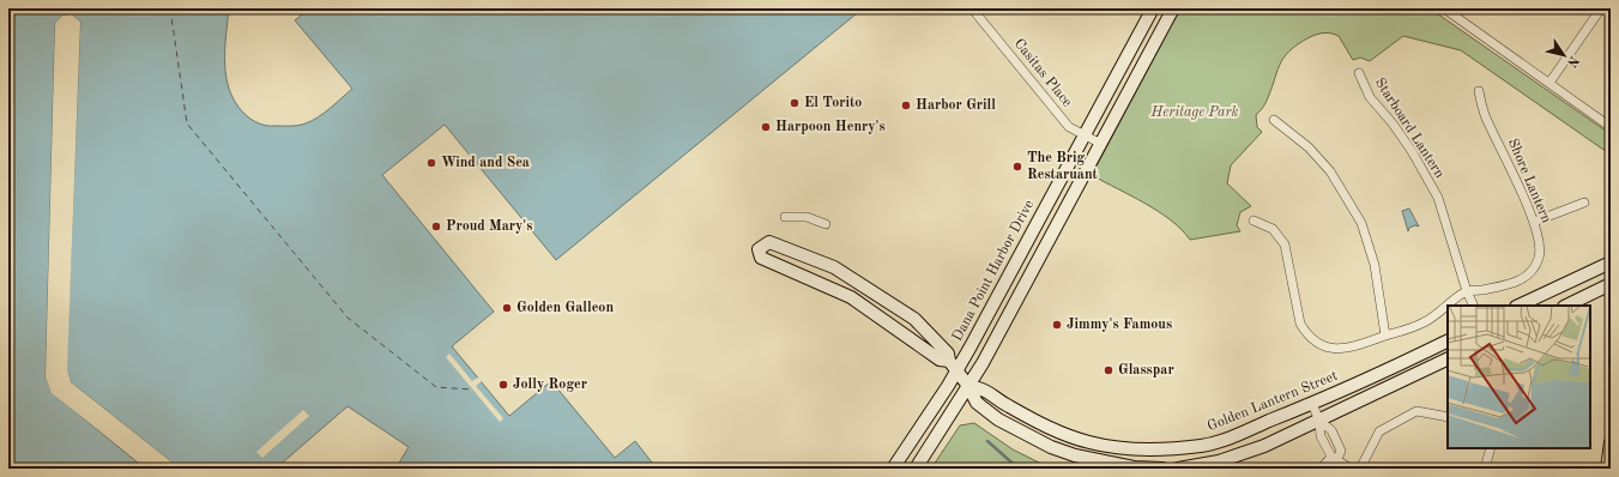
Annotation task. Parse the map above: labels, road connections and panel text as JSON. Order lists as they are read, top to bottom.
{
  "streets": {
    "main road": ["Dana Point Harbor Drive", "Golden Lantern Street"],
    "street": ["Casitas Place", "Starboard Lantern", "Shore Lantern"]
  },
  "crossings": [
    ["Casitas Place", "Dana Point Harbor Drive"],
    ["Starboard Lantern", "Shore Lantern"]
  ],
  "parks": ["Heritage Park"],
  "places": [
    "El Torito",
    "Harbor Grill",
    "Harpoon Henry's",
    "Wind and Sea",
    "The Brig Restaruant",
    "Proud Mary's",
    "Golden Galleon",
    "Jimmy's Famous",
    "Glasspar",
    "Jolly Roger"
  ],
  "north": "bottom right"
}
